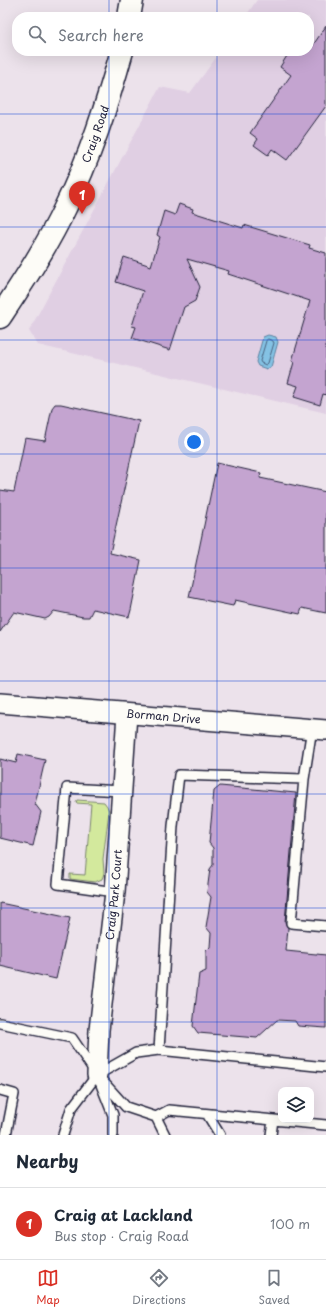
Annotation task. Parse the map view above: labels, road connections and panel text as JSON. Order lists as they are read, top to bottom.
{
  "streets": {
    "main road": ["Craig Road"],
    "street": ["Borman Drive", "Craig Park Court"]
  },
  "crossings": [
    ["Borman Drive", "Craig Park Court"]
  ],
  "page": {
    "search": "Search here",
    "pins": "1",
    "heading": "Nearby",
    "list": [
      {
        "mark": "1",
        "name": "Craig at Lackland",
        "note": "Bus stop · Craig Road",
        "value": "100 m"
      }
    ],
    "nav": ["Map", "Directions", "Saved"]
  }
}
